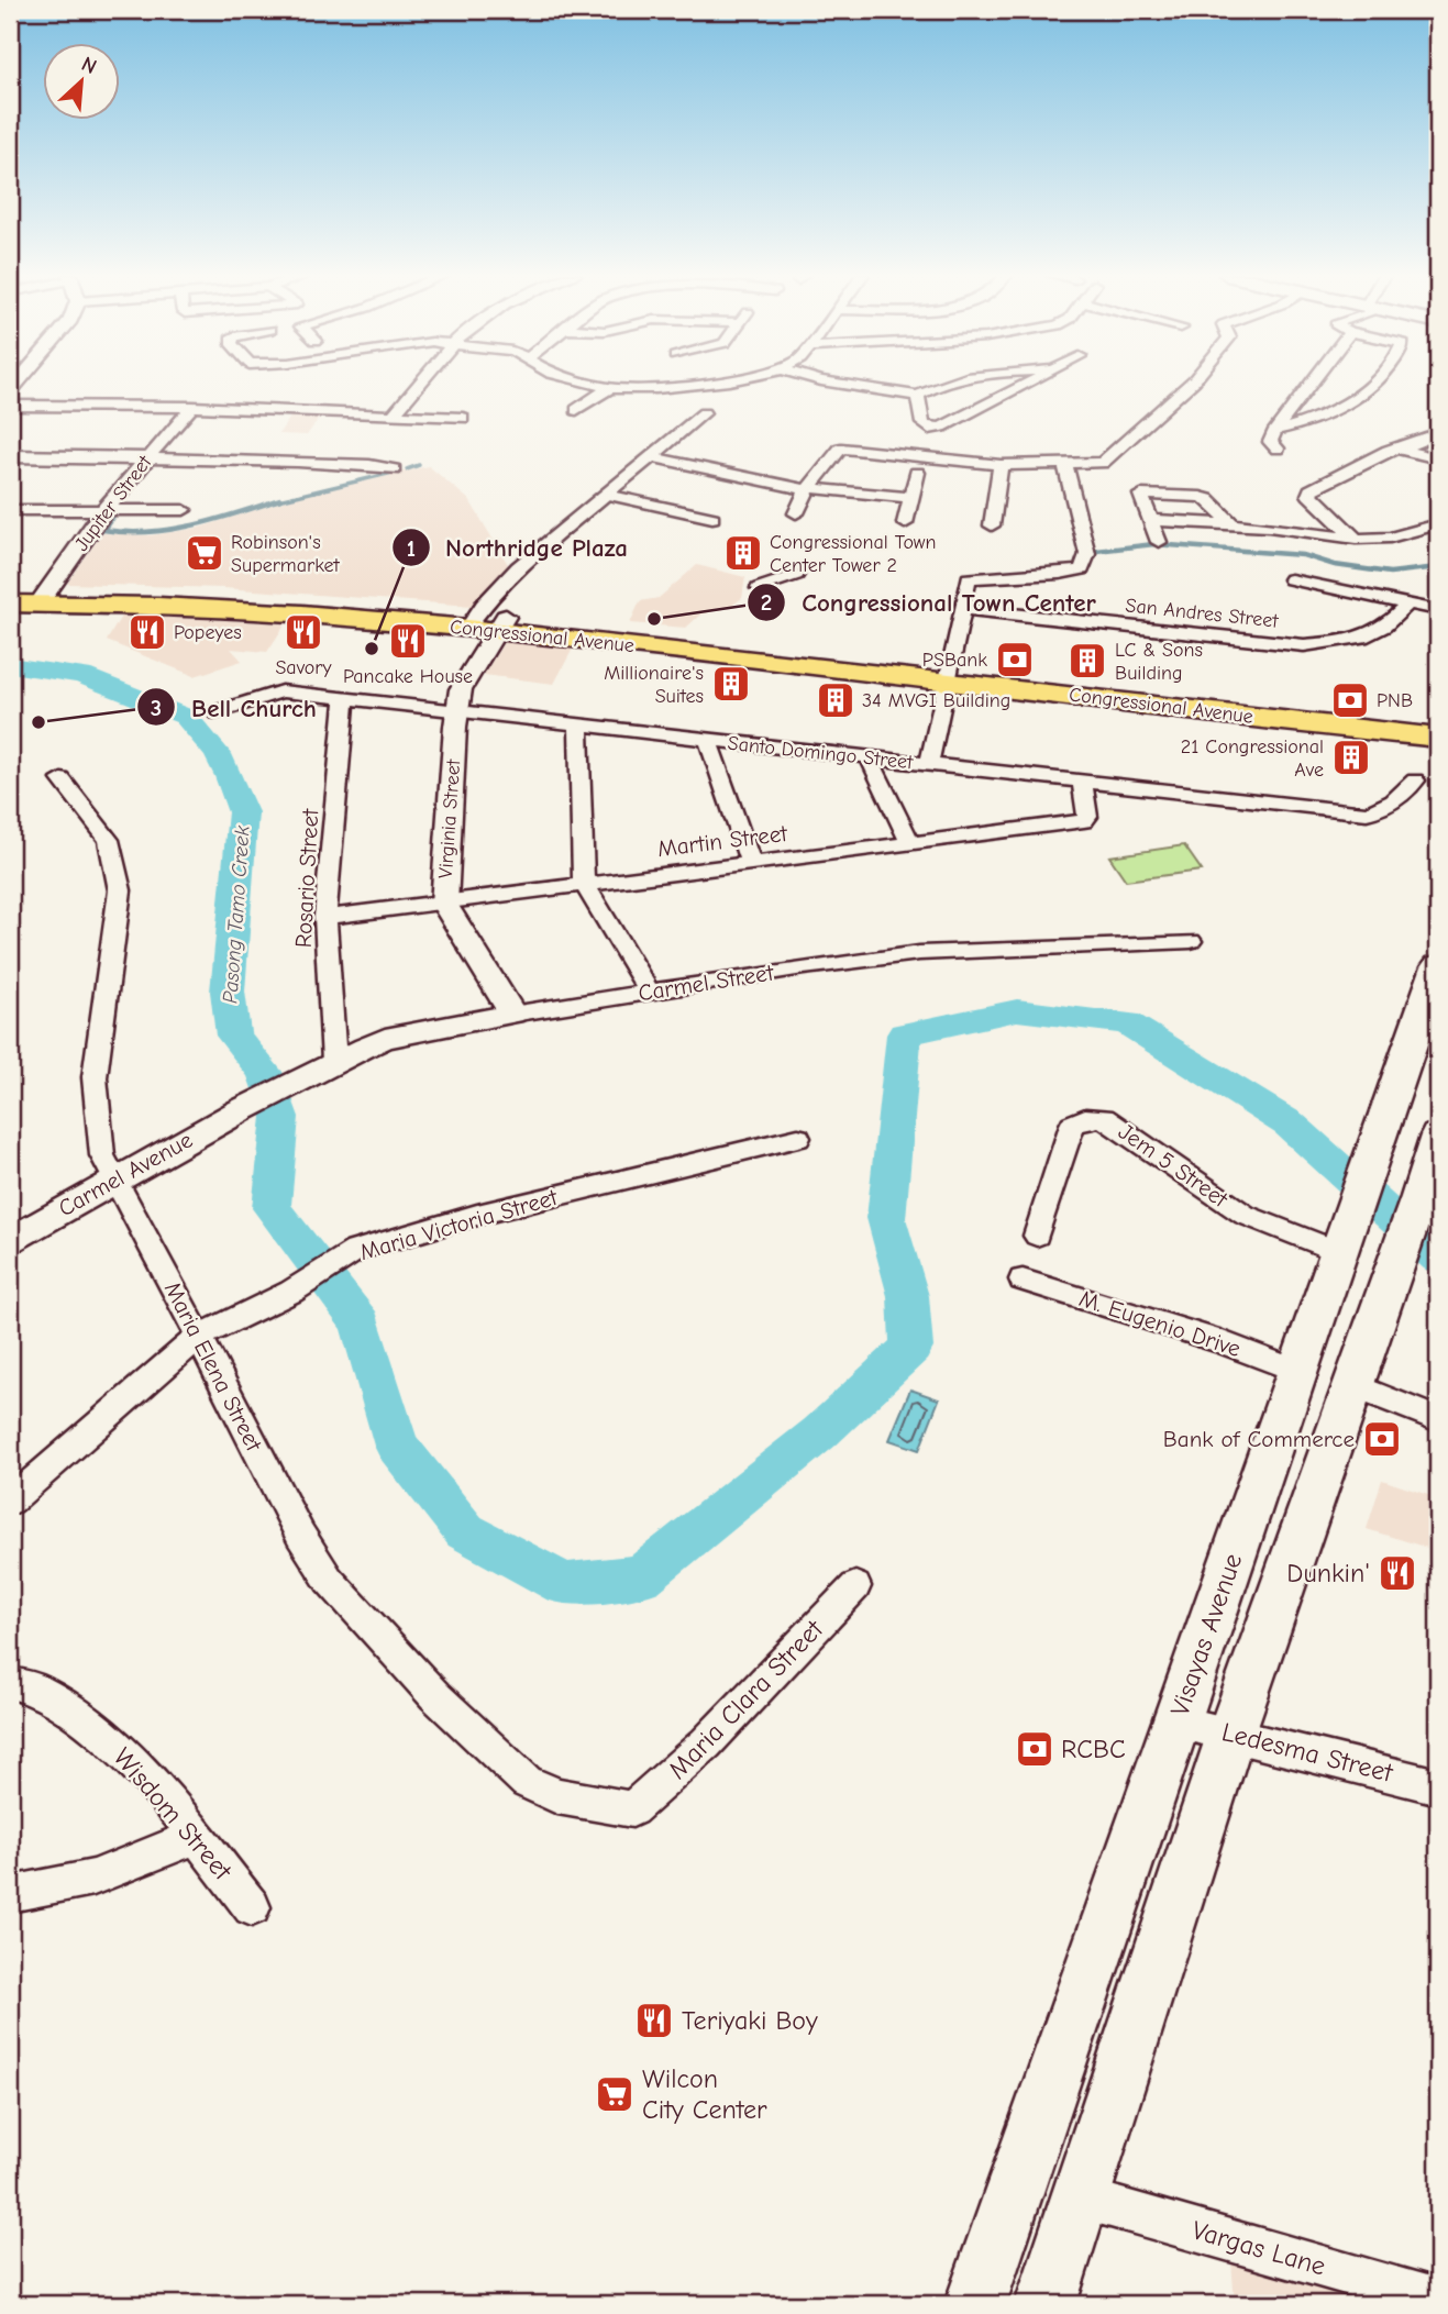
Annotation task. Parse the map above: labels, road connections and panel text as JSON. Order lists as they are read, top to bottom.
{
  "streets": {
    "main road": ["Congressional Avenue", "Visayas Avenue"],
    "street": [
      "Jupiter Street",
      "San Andres Street",
      "Santo Domingo Street",
      "Virginia Street",
      "Martin Street",
      "Rosario Street",
      "Carmel Street",
      "Jem 5 Street",
      "Carmel Avenue",
      "Maria Victoria Street",
      "M. Eugenio Drive",
      "Maria Elena Street",
      "Maria Clara Street",
      "Ledesma Street",
      "Wisdom Street",
      "Vargas Lane"
    ]
  },
  "crossings": [
    ["Jupiter Street", "Congressional Avenue"],
    ["Congressional Avenue", "Virginia Street"],
    ["Santo Domingo Street", "Virginia Street"],
    ["Santo Domingo Street", "Martin Street"],
    ["Santo Domingo Street", "Rosario Street"],
    ["Virginia Street", "Martin Street"],
    ["Virginia Street", "Carmel Street"],
    ["Martin Street", "Rosario Street"],
    ["Rosario Street", "Carmel Street"],
    ["Carmel Street", "Carmel Avenue"],
    ["Jem 5 Street", "Visayas Avenue"],
    ["Carmel Avenue", "Maria Elena Street"],
    ["Maria Victoria Street", "Maria Elena Street"],
    ["M. Eugenio Drive", "Visayas Avenue"],
    ["Maria Elena Street", "Maria Clara Street"],
    ["Visayas Avenue", "Ledesma Street"]
  ],
  "water": ["Pasong Tamo Creek"],
  "places": {
    "supermarket": ["Robinson's Supermarket", "Wilcon City Center"],
    "building": [
      "Congressional Town Center Tower 2",
      "LC & Sons Building",
      "Millionaire's Suites",
      "34 MVGI Building",
      "21 Congressional Ave"
    ],
    "other": ["Congressional Town Center", "Northridge Plaza", "Bell Church"],
    "restaurant": [
      "Popeyes",
      "Savory",
      "Pancake House",
      "Dunkin'",
      "Teriyaki Boy"
    ],
    "bank": [
      "PSBank",
      "PNB",
      "Bank of Commerce",
      "RCBC"
    ]
  },
  "north": "top right"
}
